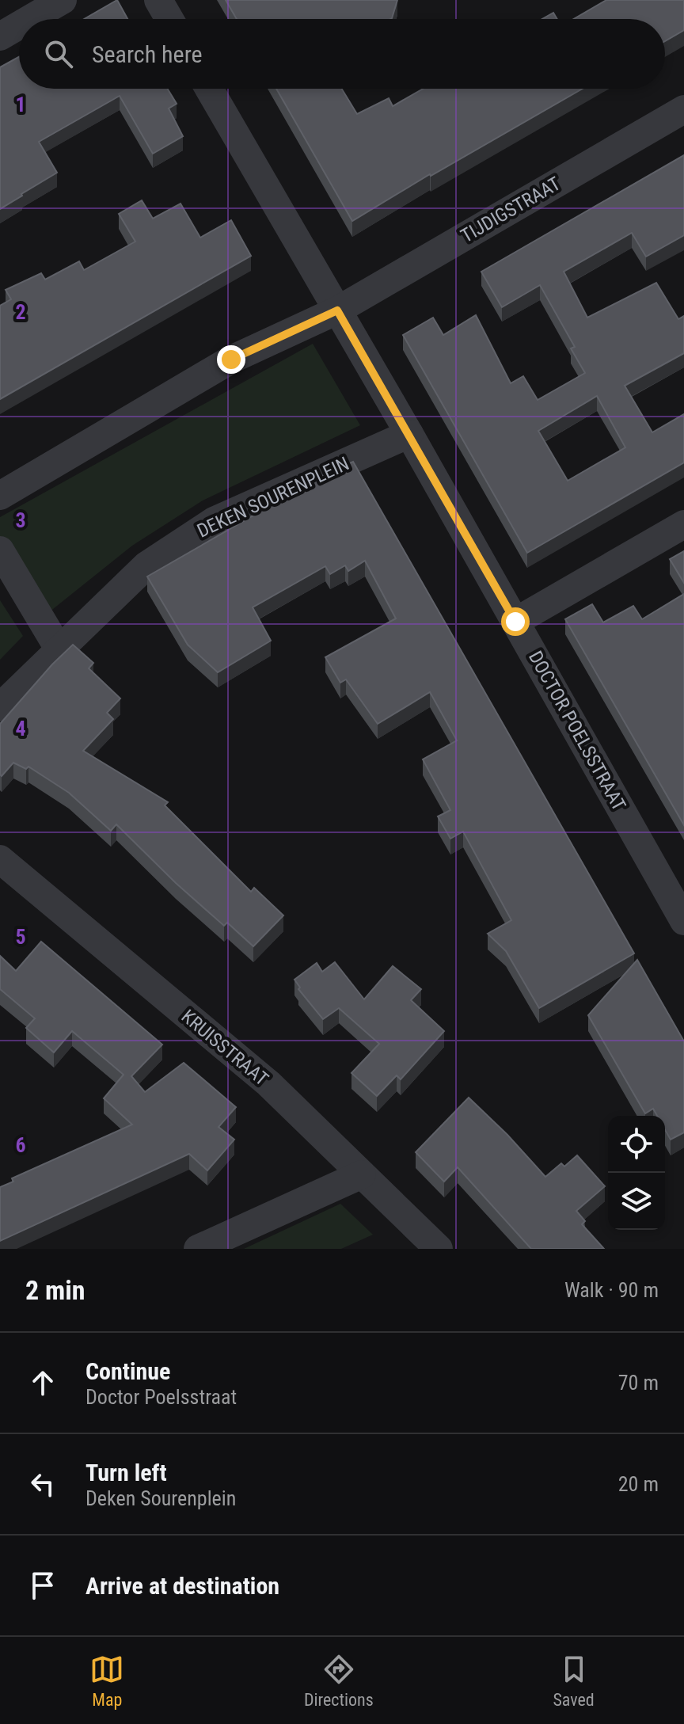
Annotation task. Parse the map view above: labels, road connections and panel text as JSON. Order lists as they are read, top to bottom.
{
  "streets": {
    "street": [
      "TIJDIGSTRAAT",
      "DEKEN SOURENPLEIN",
      "DOCTOR POELSSTRAAT",
      "KRUISSTRAAT"
    ]
  },
  "crossings": [
    ["TIJDIGSTRAAT", "DOCTOR POELSSTRAAT"],
    ["DEKEN SOURENPLEIN", "DOCTOR POELSSTRAAT"]
  ],
  "page": {
    "search": "Search here",
    "heading": ["2 min", "Walk · 90 m"],
    "list": [
      ["Continue", "Doctor Poelsstraat", "70 m"],
      ["Turn left", "Deken Sourenplein", "20 m"],
      "Arrive at destination"
    ],
    "nav": ["Map", "Directions", "Saved"]
  },
  "grid": {
    "rows": [
      "1",
      "2",
      "3",
      "4",
      "5",
      "6"
    ]
  }
}
